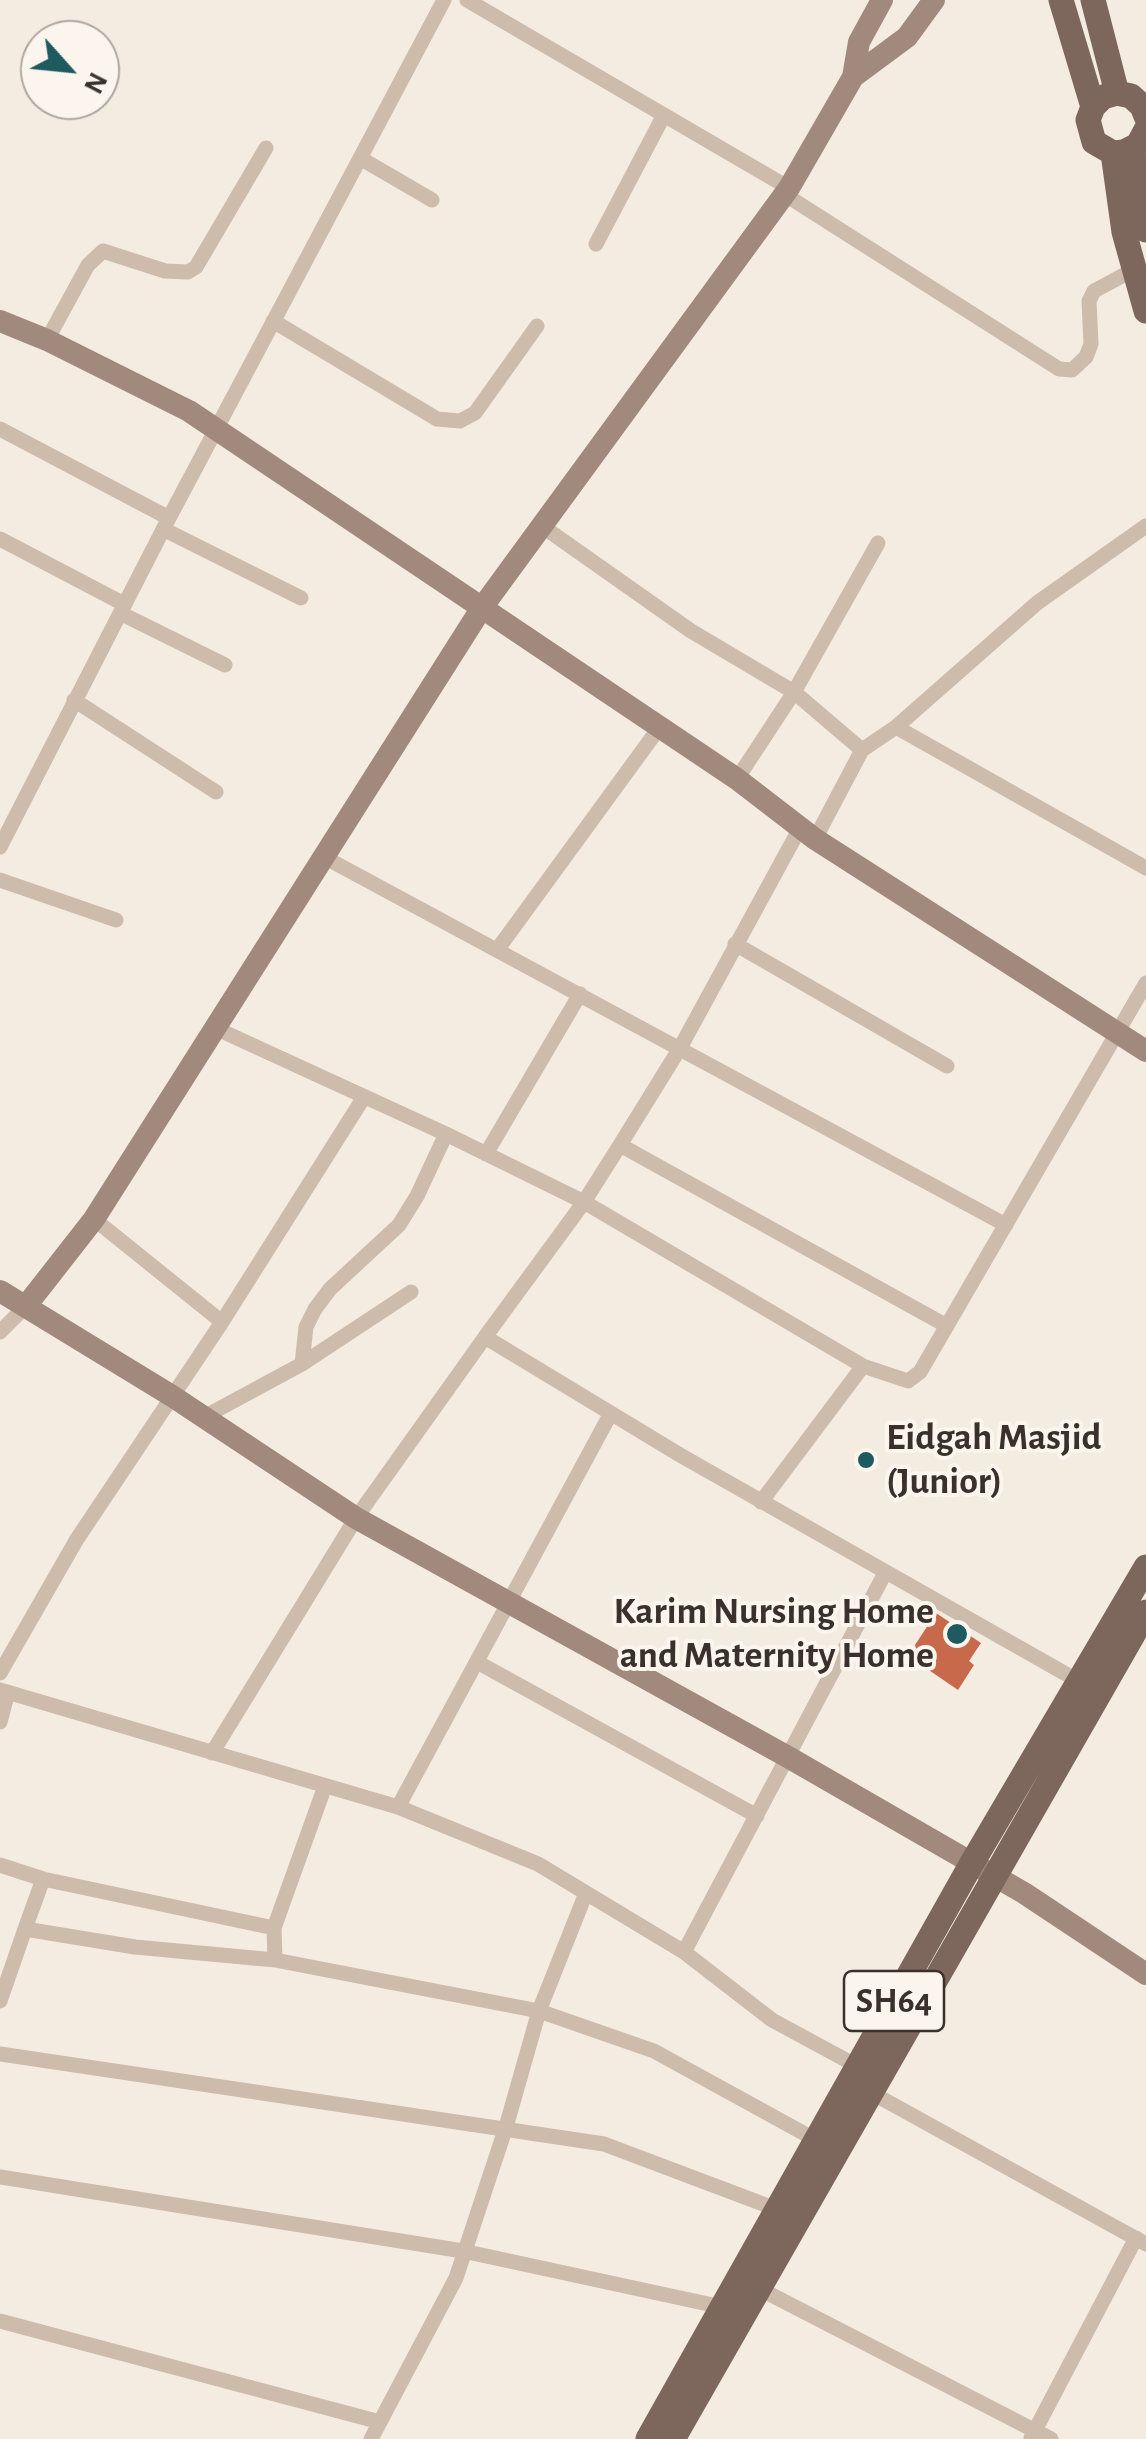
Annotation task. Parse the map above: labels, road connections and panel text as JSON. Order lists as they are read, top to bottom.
{
  "streets": {
    "main road": ["SH64"]
  },
  "places": ["Eidgah Masjid (Junior)", "Karim Nursing Home and Maternity Home"],
  "north": "bottom right"
}
